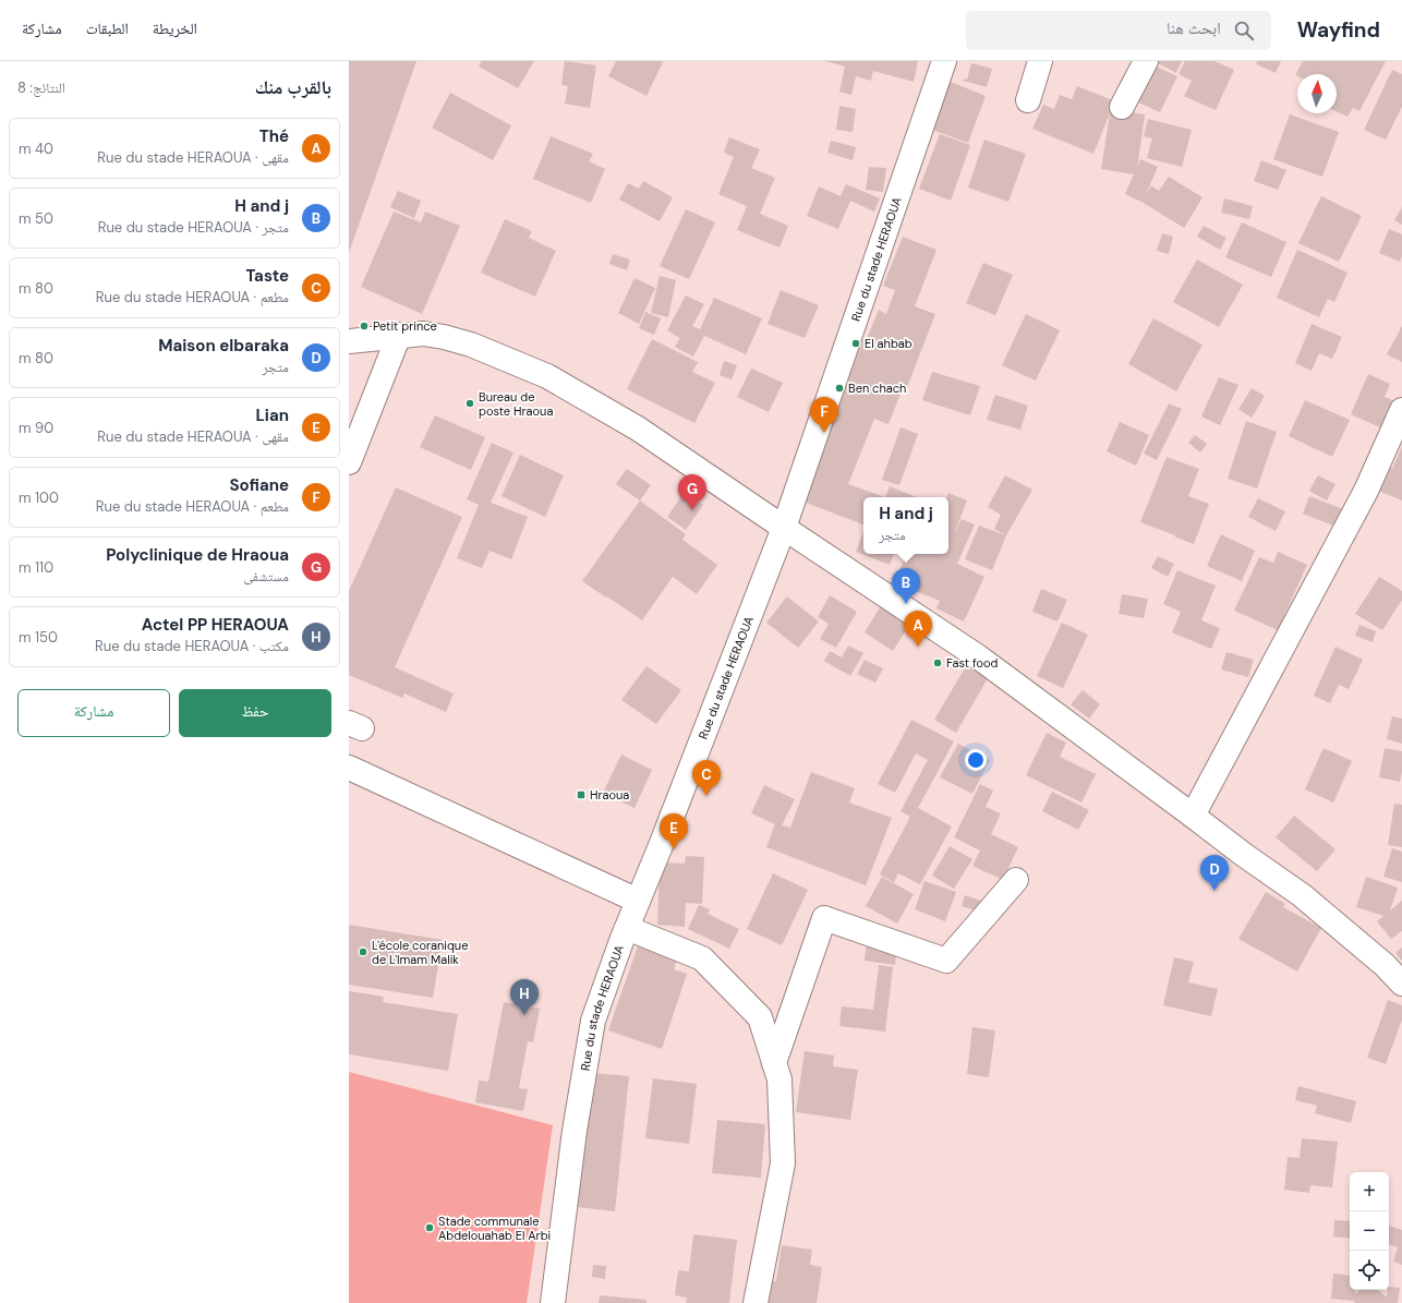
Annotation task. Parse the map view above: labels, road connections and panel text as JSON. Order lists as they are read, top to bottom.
{
  "streets": {
    "street": ["Rue du stade HERAOUA"]
  },
  "places": {
    "other": [
      "Petit prince",
      "El ahbab",
      "Ben chach",
      "Bureau de poste Hraoua",
      "Fast food",
      "L'école coranique de L'Imam Malik",
      "Stade communale Abdelouahab El Arbi"
    ],
    "transit": ["Hraoua"]
  },
  "north": "top",
  "page": {
    "header": "Wayfind",
    "search": "ابحث هنا",
    "nav": ["الخريطة", "الطبقات", "مشاركة"],
    "heading": ["بالقرب منك", "النتائج: 8"],
    "list": [
      {
        "mark": "A",
        "name": "Thé",
        "note": "مقهى · Rue du stade HERAOUA",
        "value": "40 m"
      },
      {
        "mark": "B",
        "name": "H and j",
        "note": "متجر · Rue du stade HERAOUA",
        "value": "50 m"
      },
      {
        "mark": "C",
        "name": "Taste",
        "note": "مطعم · Rue du stade HERAOUA",
        "value": "80 m"
      },
      {
        "mark": "D",
        "name": "Maison elbaraka",
        "note": "متجر",
        "value": "80 m"
      },
      {
        "mark": "E",
        "name": "Lian",
        "note": "مقهى · Rue du stade HERAOUA",
        "value": "90 m"
      },
      {
        "mark": "F",
        "name": "Sofiane",
        "note": "مطعم · Rue du stade HERAOUA",
        "value": "100 m"
      },
      {
        "mark": "G",
        "name": "Polyclinique de Hraoua",
        "note": "مستشفى",
        "value": "110 m"
      },
      {
        "mark": "H",
        "name": "Actel PP HERAOUA",
        "note": "مكتب · Rue du stade HERAOUA",
        "value": "150 m"
      }
    ],
    "pins": [
      "F",
      "G",
      "B",
      "A",
      "C",
      "E",
      "D",
      "H"
    ],
    "popup": ["H and j", "متجر"],
    "buttons": ["حفظ", "مشاركة"],
    "map_buttons": ["+", "−"]
  }
}
